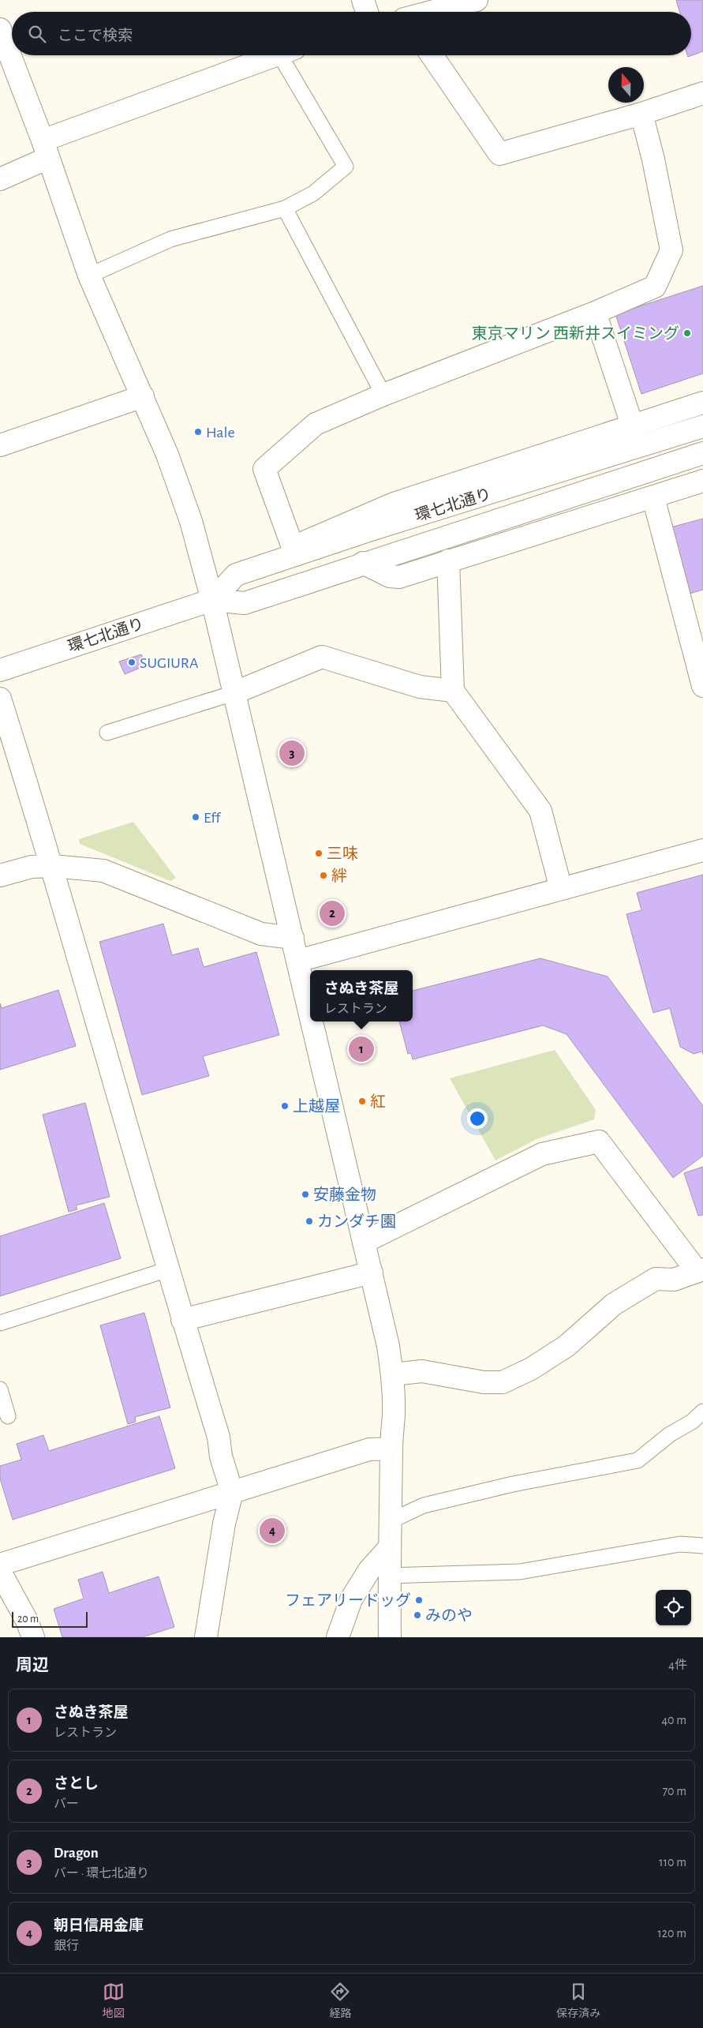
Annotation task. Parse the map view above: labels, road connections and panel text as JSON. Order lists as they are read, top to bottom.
{
  "streets": {
    "street": ["環七北通り"]
  },
  "places": [
    "東京マリン 西新井スイミング",
    "Hale",
    "SUGIURA",
    "Eff",
    "三味",
    "絆",
    "紅",
    "上越屋",
    "安藤金物",
    "カンダチ園",
    "フェアリードッグ",
    "みのや"
  ],
  "scale_bar": "20 m",
  "north": "top",
  "page": {
    "search": "ここで検索",
    "pins": [
      "3",
      "2",
      "1",
      "4"
    ],
    "popup": ["さぬき茶屋", "レストラン"],
    "scale": "20 m",
    "heading": ["周辺", "4件"],
    "list": [
      {
        "mark": "1",
        "name": "さぬき茶屋",
        "note": "レストラン",
        "value": "40 m"
      },
      {
        "mark": "2",
        "name": "さとし",
        "note": "バー",
        "value": "70 m"
      },
      {
        "mark": "3",
        "name": "Dragon",
        "note": "バー · 環七北通り",
        "value": "110 m"
      },
      {
        "mark": "4",
        "name": "朝日信用金庫",
        "note": "銀行",
        "value": "120 m"
      }
    ],
    "nav": ["地図", "経路", "保存済み"]
  }
}
